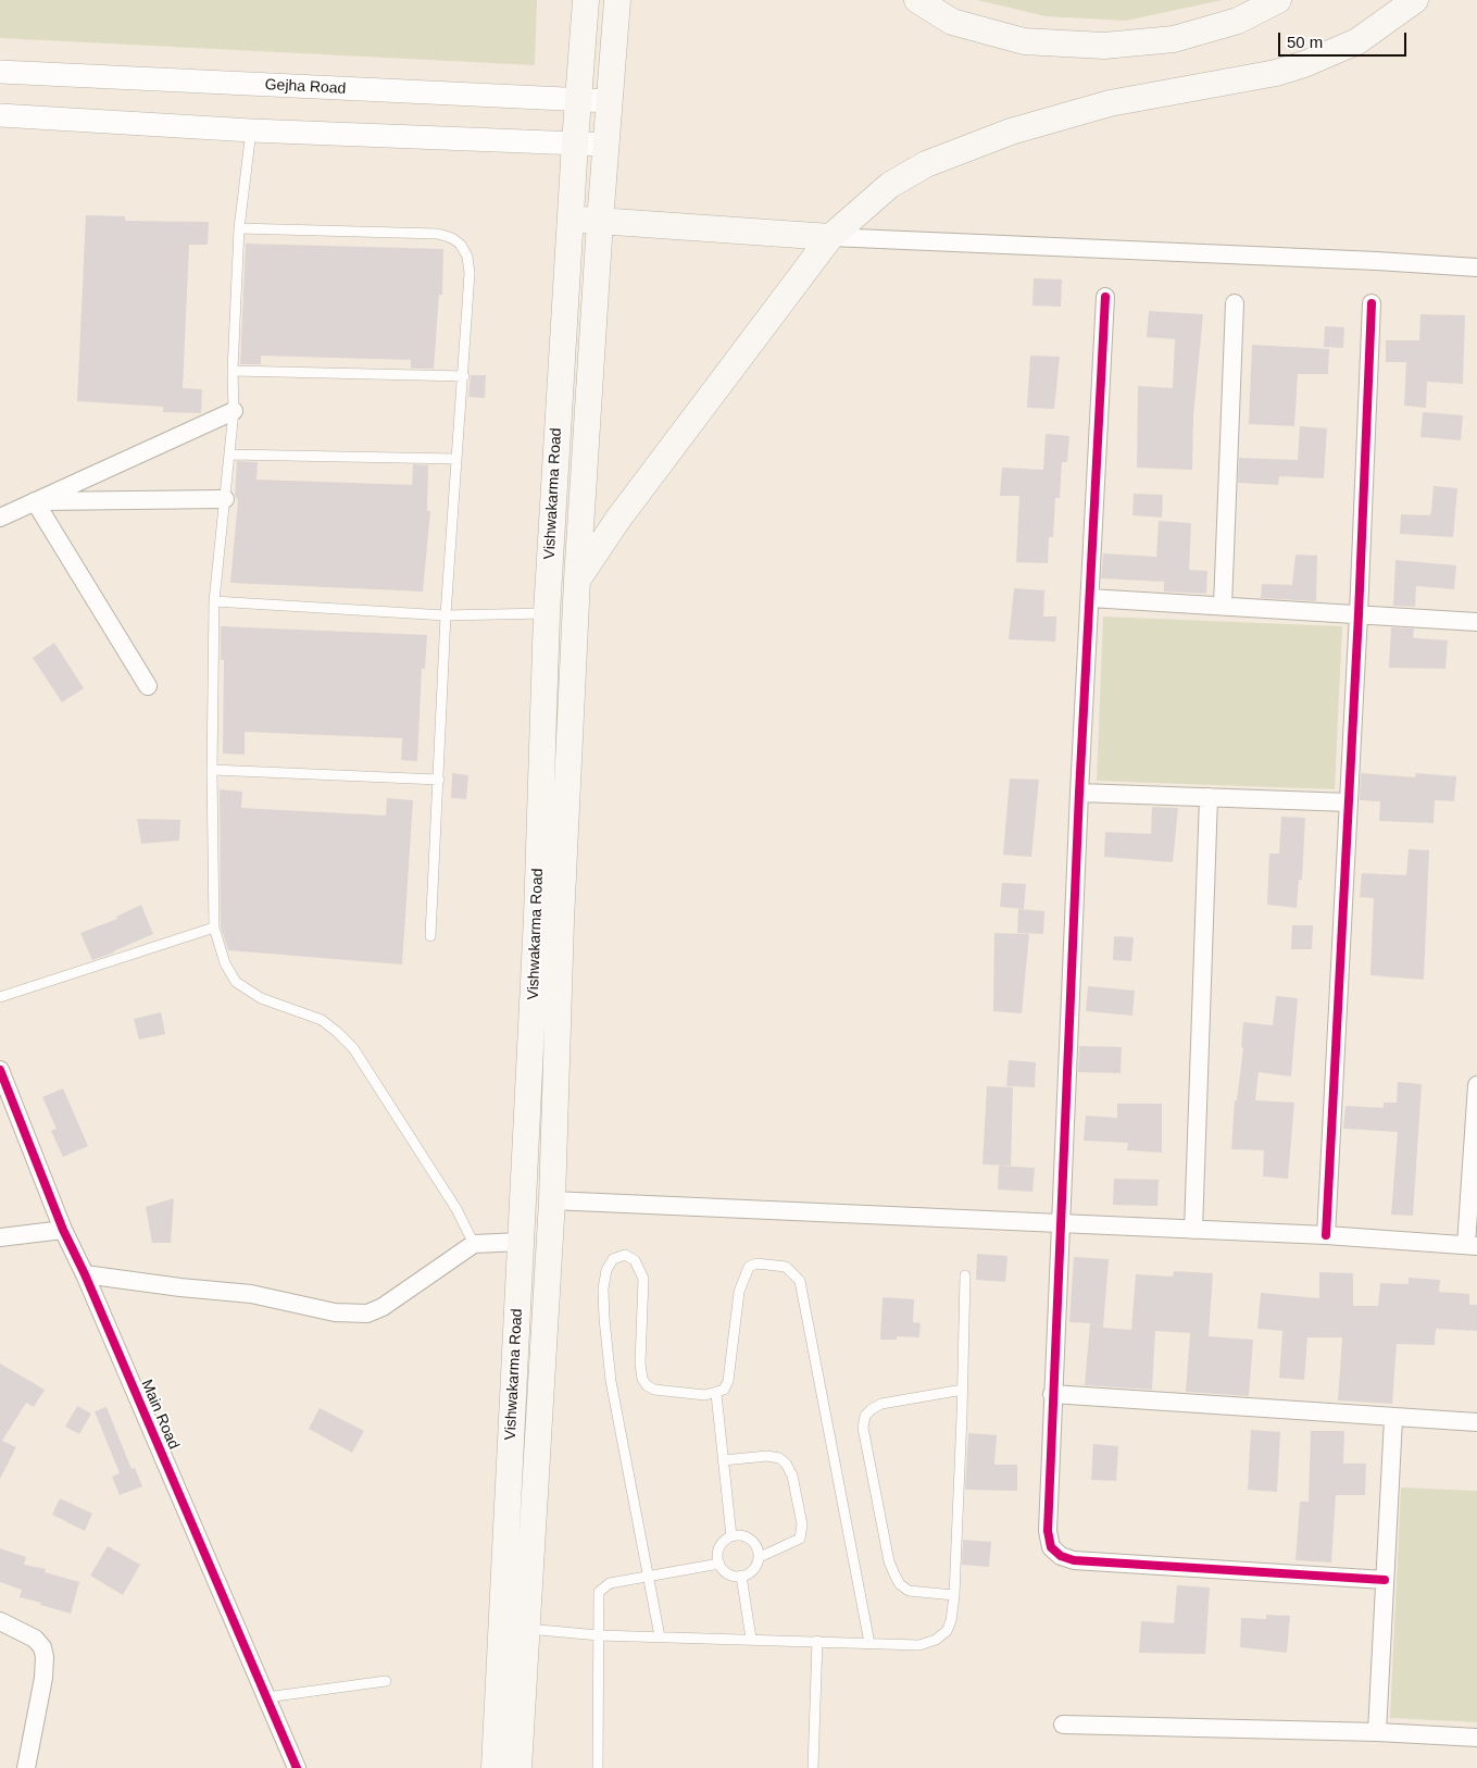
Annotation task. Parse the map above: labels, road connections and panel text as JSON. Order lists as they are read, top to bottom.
{
  "streets": {
    "main road": ["Vishwakarma Road"],
    "street": ["Gejha Road", "Main Road"]
  },
  "crossings": [
    ["Gejha Road", "Vishwakarma Road"]
  ],
  "scale_bar": "50 m"
}
